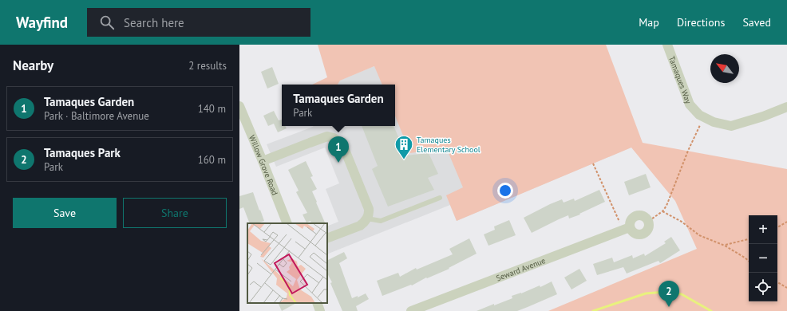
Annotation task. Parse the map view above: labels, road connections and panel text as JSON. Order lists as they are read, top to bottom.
{
  "streets": {
    "street": ["Tamaques Way", "Willow Grove Road", "Seward Avenue"]
  },
  "places": {
    "building": ["Tamaques Elementary School"]
  },
  "north": "top left",
  "page": {
    "header": "Wayfind",
    "search": "Search here",
    "nav": ["Map", "Directions", "Saved"],
    "heading": ["Nearby", "2 results"],
    "popup": ["Tamaques Garden", "Park"],
    "list": [
      {
        "mark": "1",
        "name": "Tamaques Garden",
        "note": "Park · Baltimore Avenue",
        "value": "140 m"
      },
      {
        "mark": "2",
        "name": "Tamaques Park",
        "note": "Park",
        "value": "160 m"
      }
    ],
    "pins": ["1", "2"],
    "buttons": ["Save", "Share"],
    "map_buttons": ["+", "−"]
  }
}
